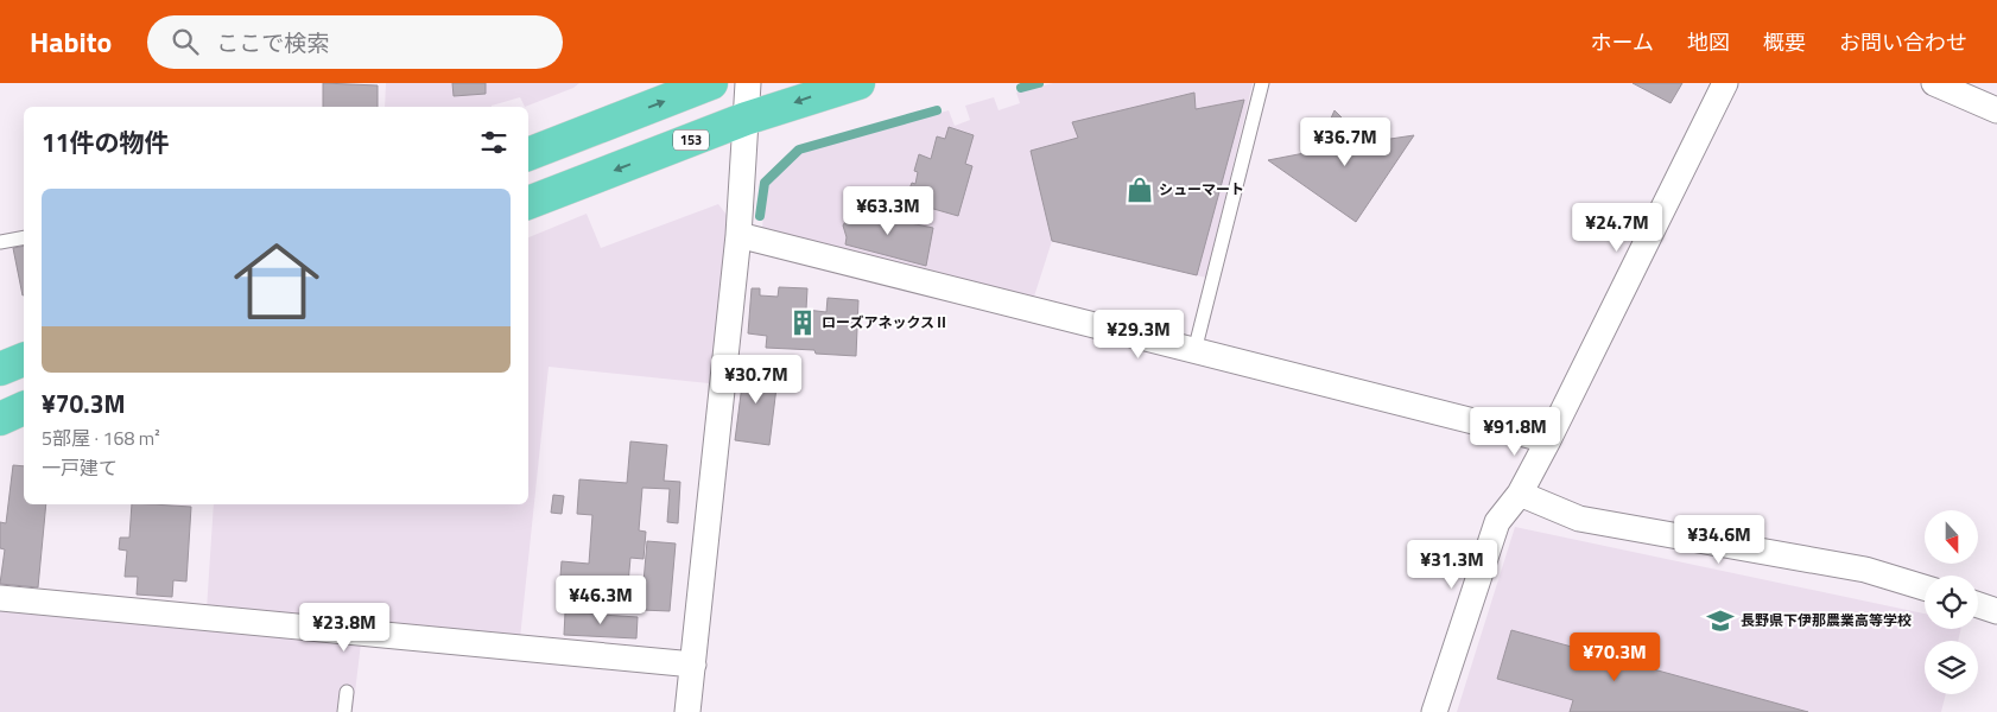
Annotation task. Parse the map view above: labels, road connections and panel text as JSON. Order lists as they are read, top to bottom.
{
  "streets": {
    "highway": ["153"]
  },
  "places": {
    "shop": ["シューマート"],
    "building": ["ローズアネックスⅡ"],
    "school or university": ["長野県下伊那農業高等学校"]
  },
  "north": "bottom",
  "page": {
    "header": "Habito",
    "search": "ここで検索",
    "nav": [
      "ホーム",
      "地図",
      "概要",
      "お問い合わせ"
    ],
    "heading": "11件の物件",
    "price": [
      "¥36.7M",
      "¥63.3M",
      "¥24.7M",
      "¥29.3M",
      "¥30.7M",
      "¥91.8M",
      "¥34.6M",
      "¥31.3M",
      "¥46.3M",
      "¥23.8M",
      "¥70.3M"
    ],
    "list": [
      {
        "name": "¥70.3M",
        "note": "5部屋 · 168 m² · 一戸建て"
      }
    ]
  }
}
